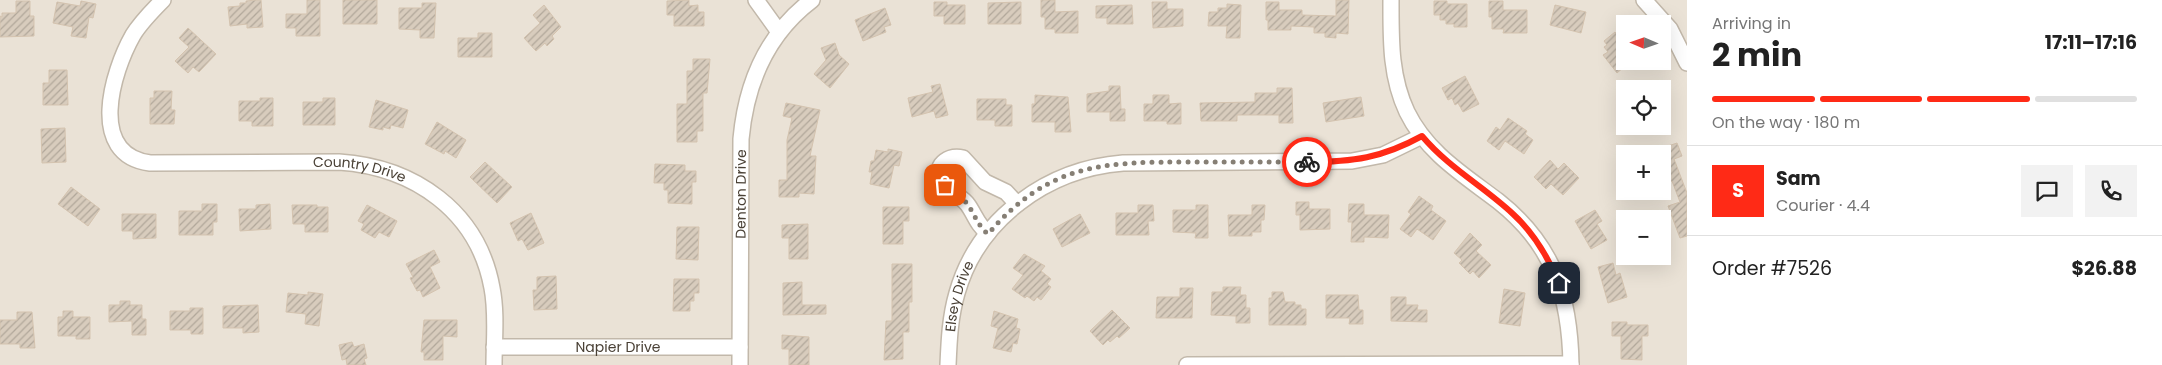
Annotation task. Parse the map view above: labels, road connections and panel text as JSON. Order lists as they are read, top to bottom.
{
  "streets": {
    "street": [
      "Country Drive",
      "Denton Drive",
      "Elsey Drive",
      "Napier Drive"
    ]
  },
  "crossings": [
    ["Country Drive", "Napier Drive"],
    ["Denton Drive", "Napier Drive"]
  ],
  "north": "left",
  "page": {
    "heading": ["2 min", "Arriving in", "17:11–17:16"],
    "panel": [
      "Sam",
      "Courier · 4.4",
      "Order #7526",
      "$26.88"
    ],
    "map_buttons": ["+", "−"],
    "bar": "On the way · 180 m",
    "round": "S"
  }
}
